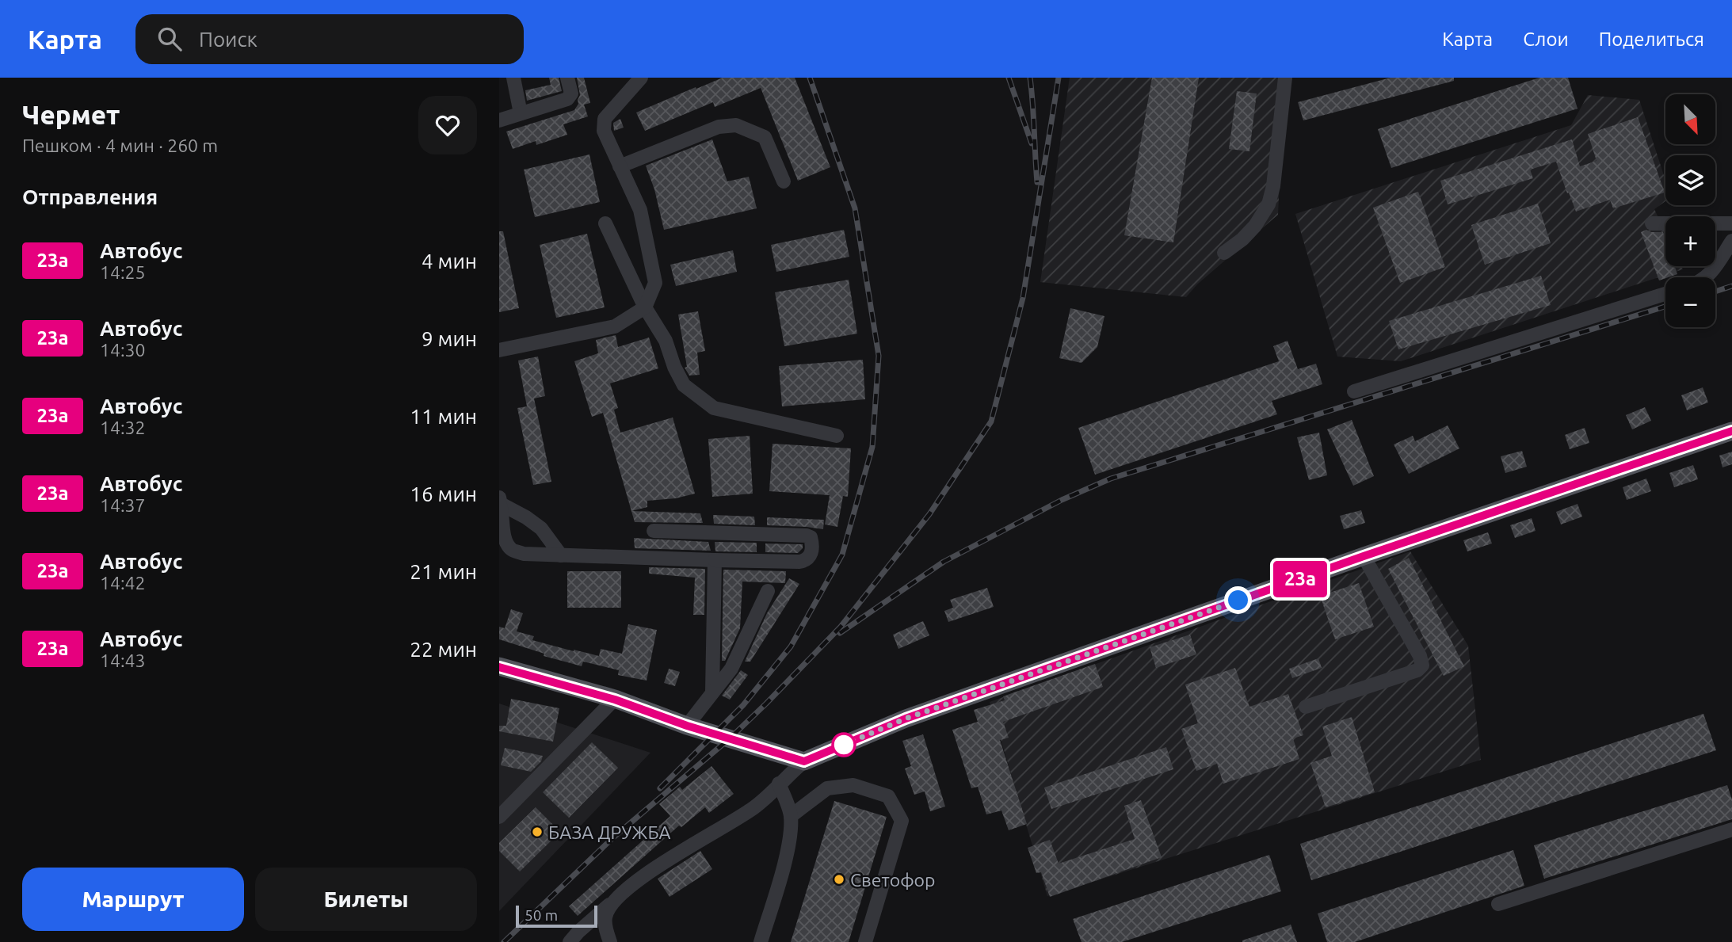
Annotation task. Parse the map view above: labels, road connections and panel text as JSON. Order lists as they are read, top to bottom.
{
  "places": ["БАЗА ДРУЖБА", "Светофор"],
  "lines": ["bus line 23а"],
  "scale_bar": "50 m",
  "north": "bottom right",
  "page": {
    "header": "Карта",
    "search": "Поиск",
    "nav": ["Карта", "Слои", "Поделиться"],
    "heading": [
      ["Чермет", "Пешком · 4 мин · 260 m"],
      "Отправления"
    ],
    "on_map": "23а",
    "map_buttons": ["+", "−"],
    "list": [
      {
        "mark": "23а",
        "name": "Автобус",
        "note": "14:25",
        "value": "4 мин"
      },
      {
        "mark": "23а",
        "name": "Автобус",
        "note": "14:30",
        "value": "9 мин"
      },
      {
        "mark": "23а",
        "name": "Автобус",
        "note": "14:32",
        "value": "11 мин"
      },
      {
        "mark": "23а",
        "name": "Автобус",
        "note": "14:37",
        "value": "16 мин"
      },
      {
        "mark": "23а",
        "name": "Автобус",
        "note": "14:42",
        "value": "21 мин"
      },
      {
        "mark": "23а",
        "name": "Автобус",
        "note": "14:43",
        "value": "22 мин"
      }
    ],
    "buttons": ["Маршрут", "Билеты"],
    "scale": "50 m"
  }
}
